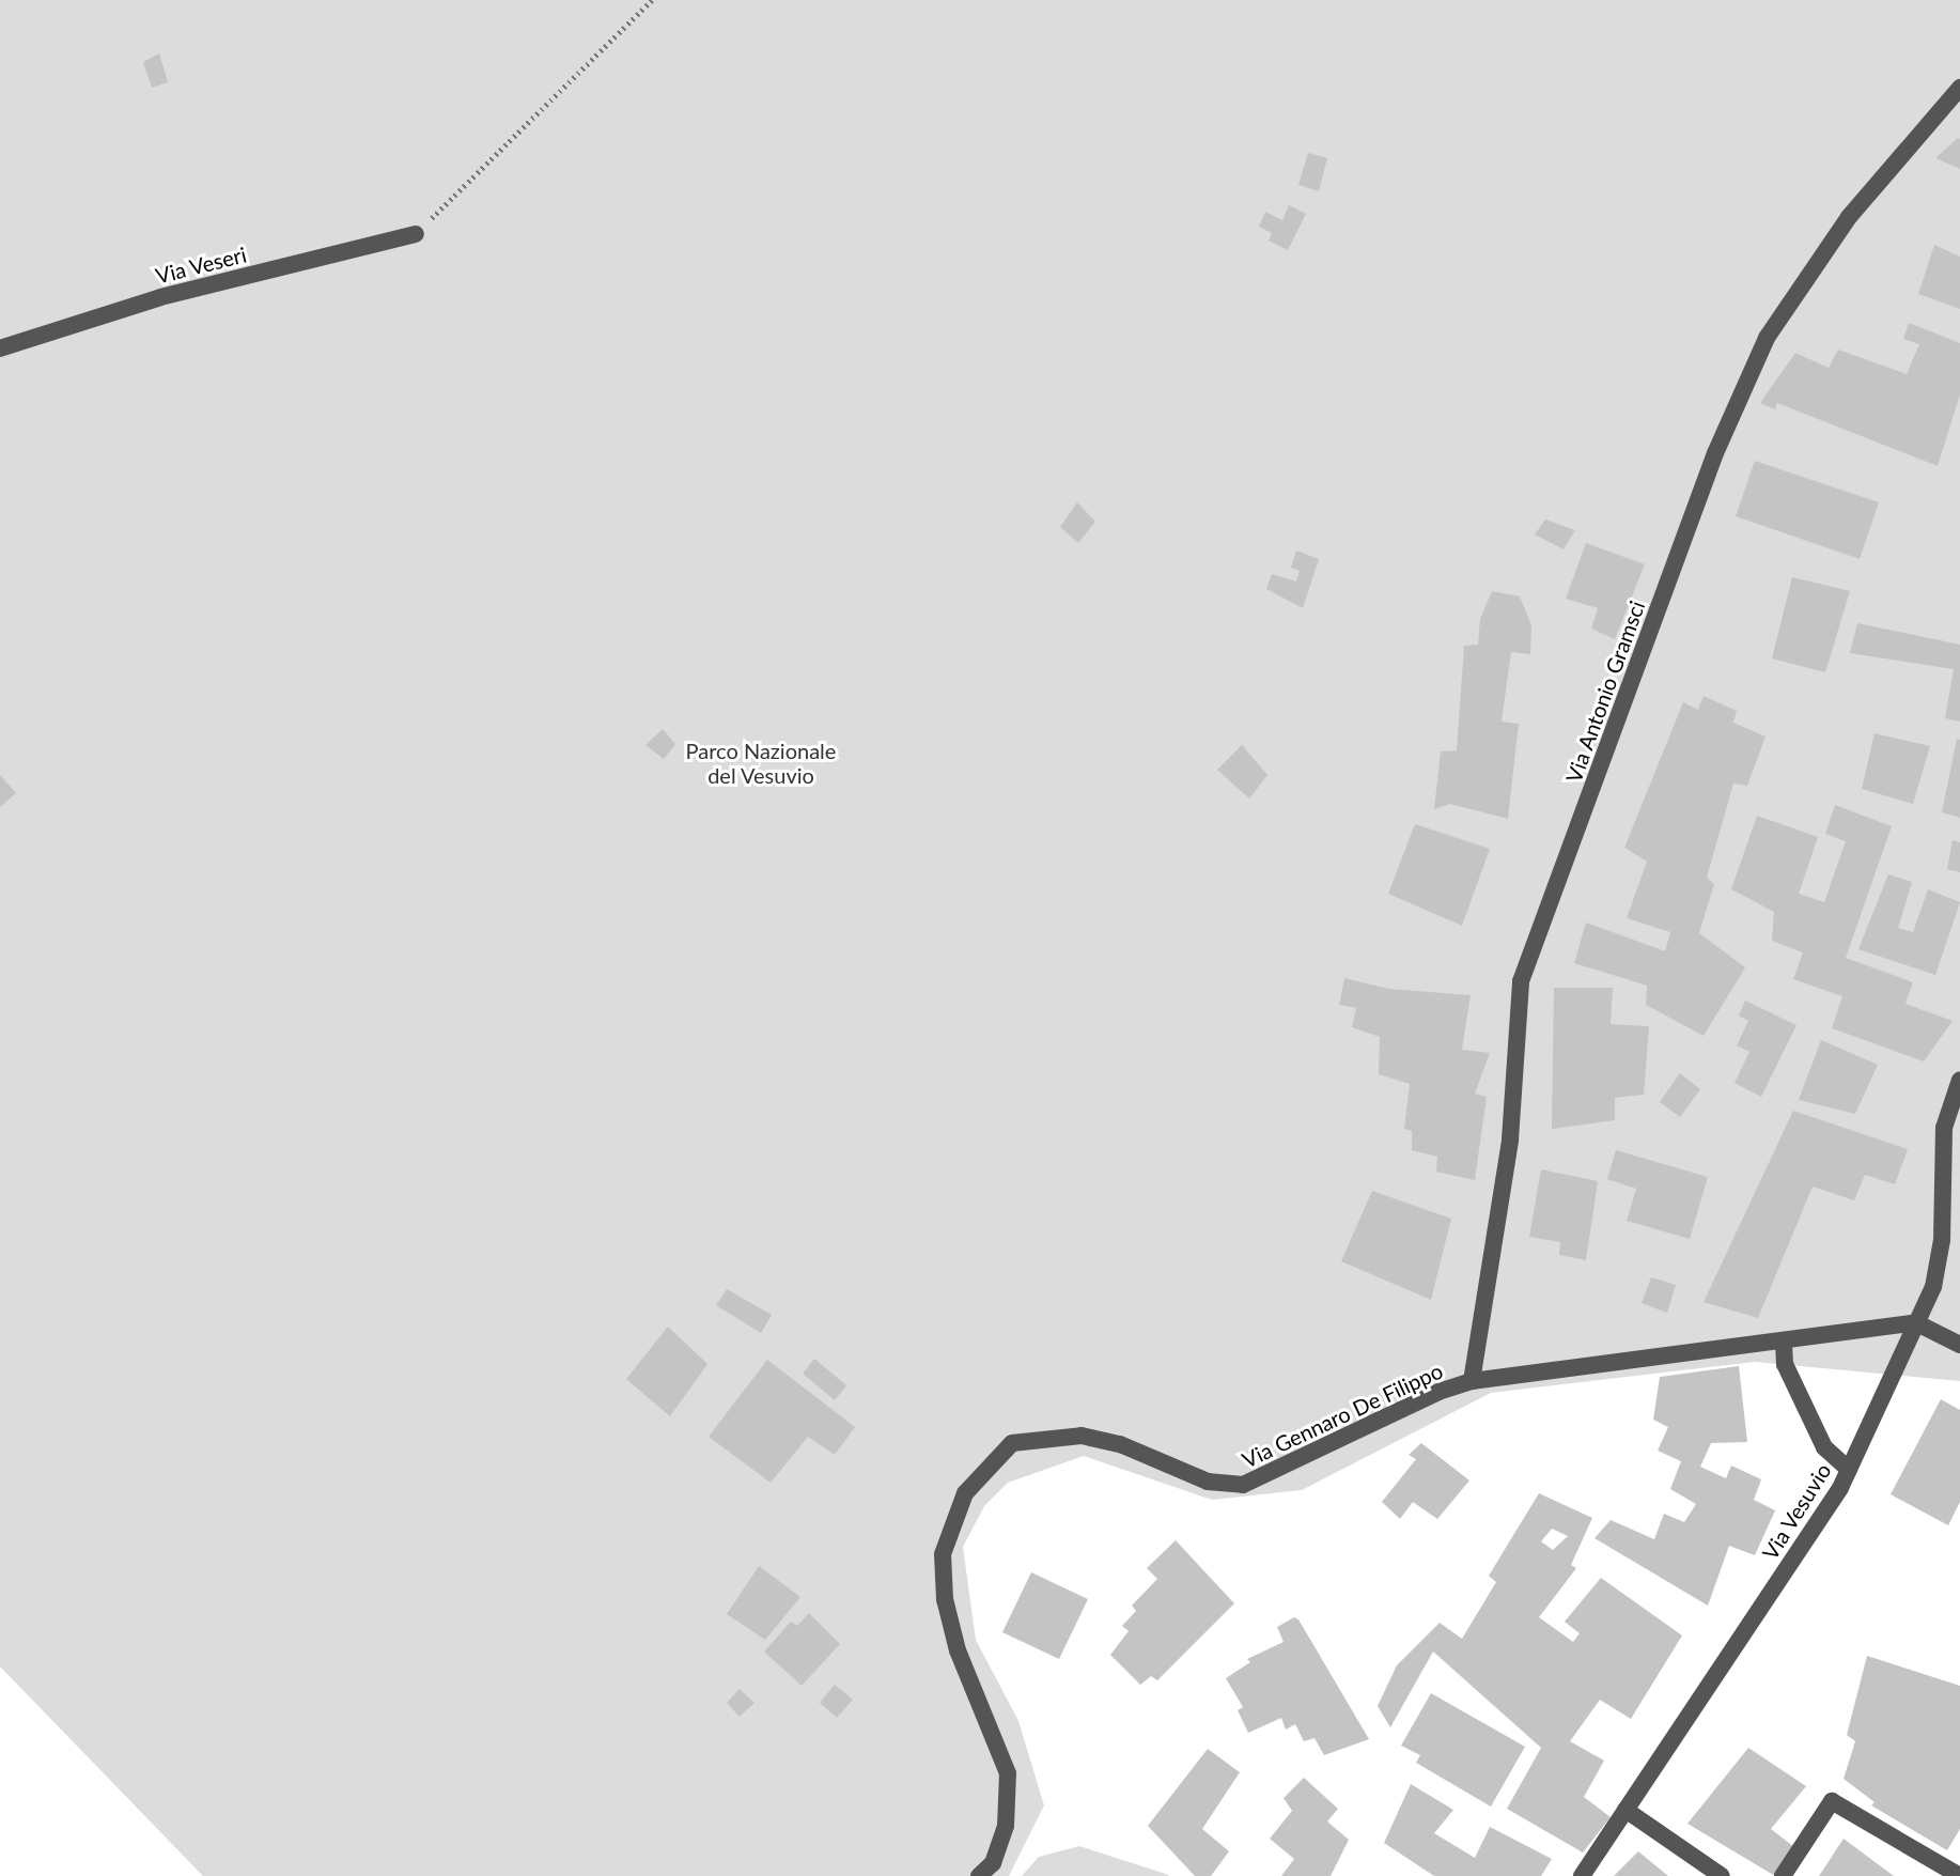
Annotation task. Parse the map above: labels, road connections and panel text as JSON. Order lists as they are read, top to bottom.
{
  "streets": {
    "street": [
      "Via Veseri",
      "Via Antonio Gramsci",
      "Via Gennaro De Filippo",
      "Via Vesuvio"
    ]
  },
  "crossings": [
    ["Via Antonio Gramsci", "Via Gennaro De Filippo"],
    ["Via Gennaro De Filippo", "Via Vesuvio"]
  ],
  "parks": ["Parco Nazionale del Vesuvio"]
}
